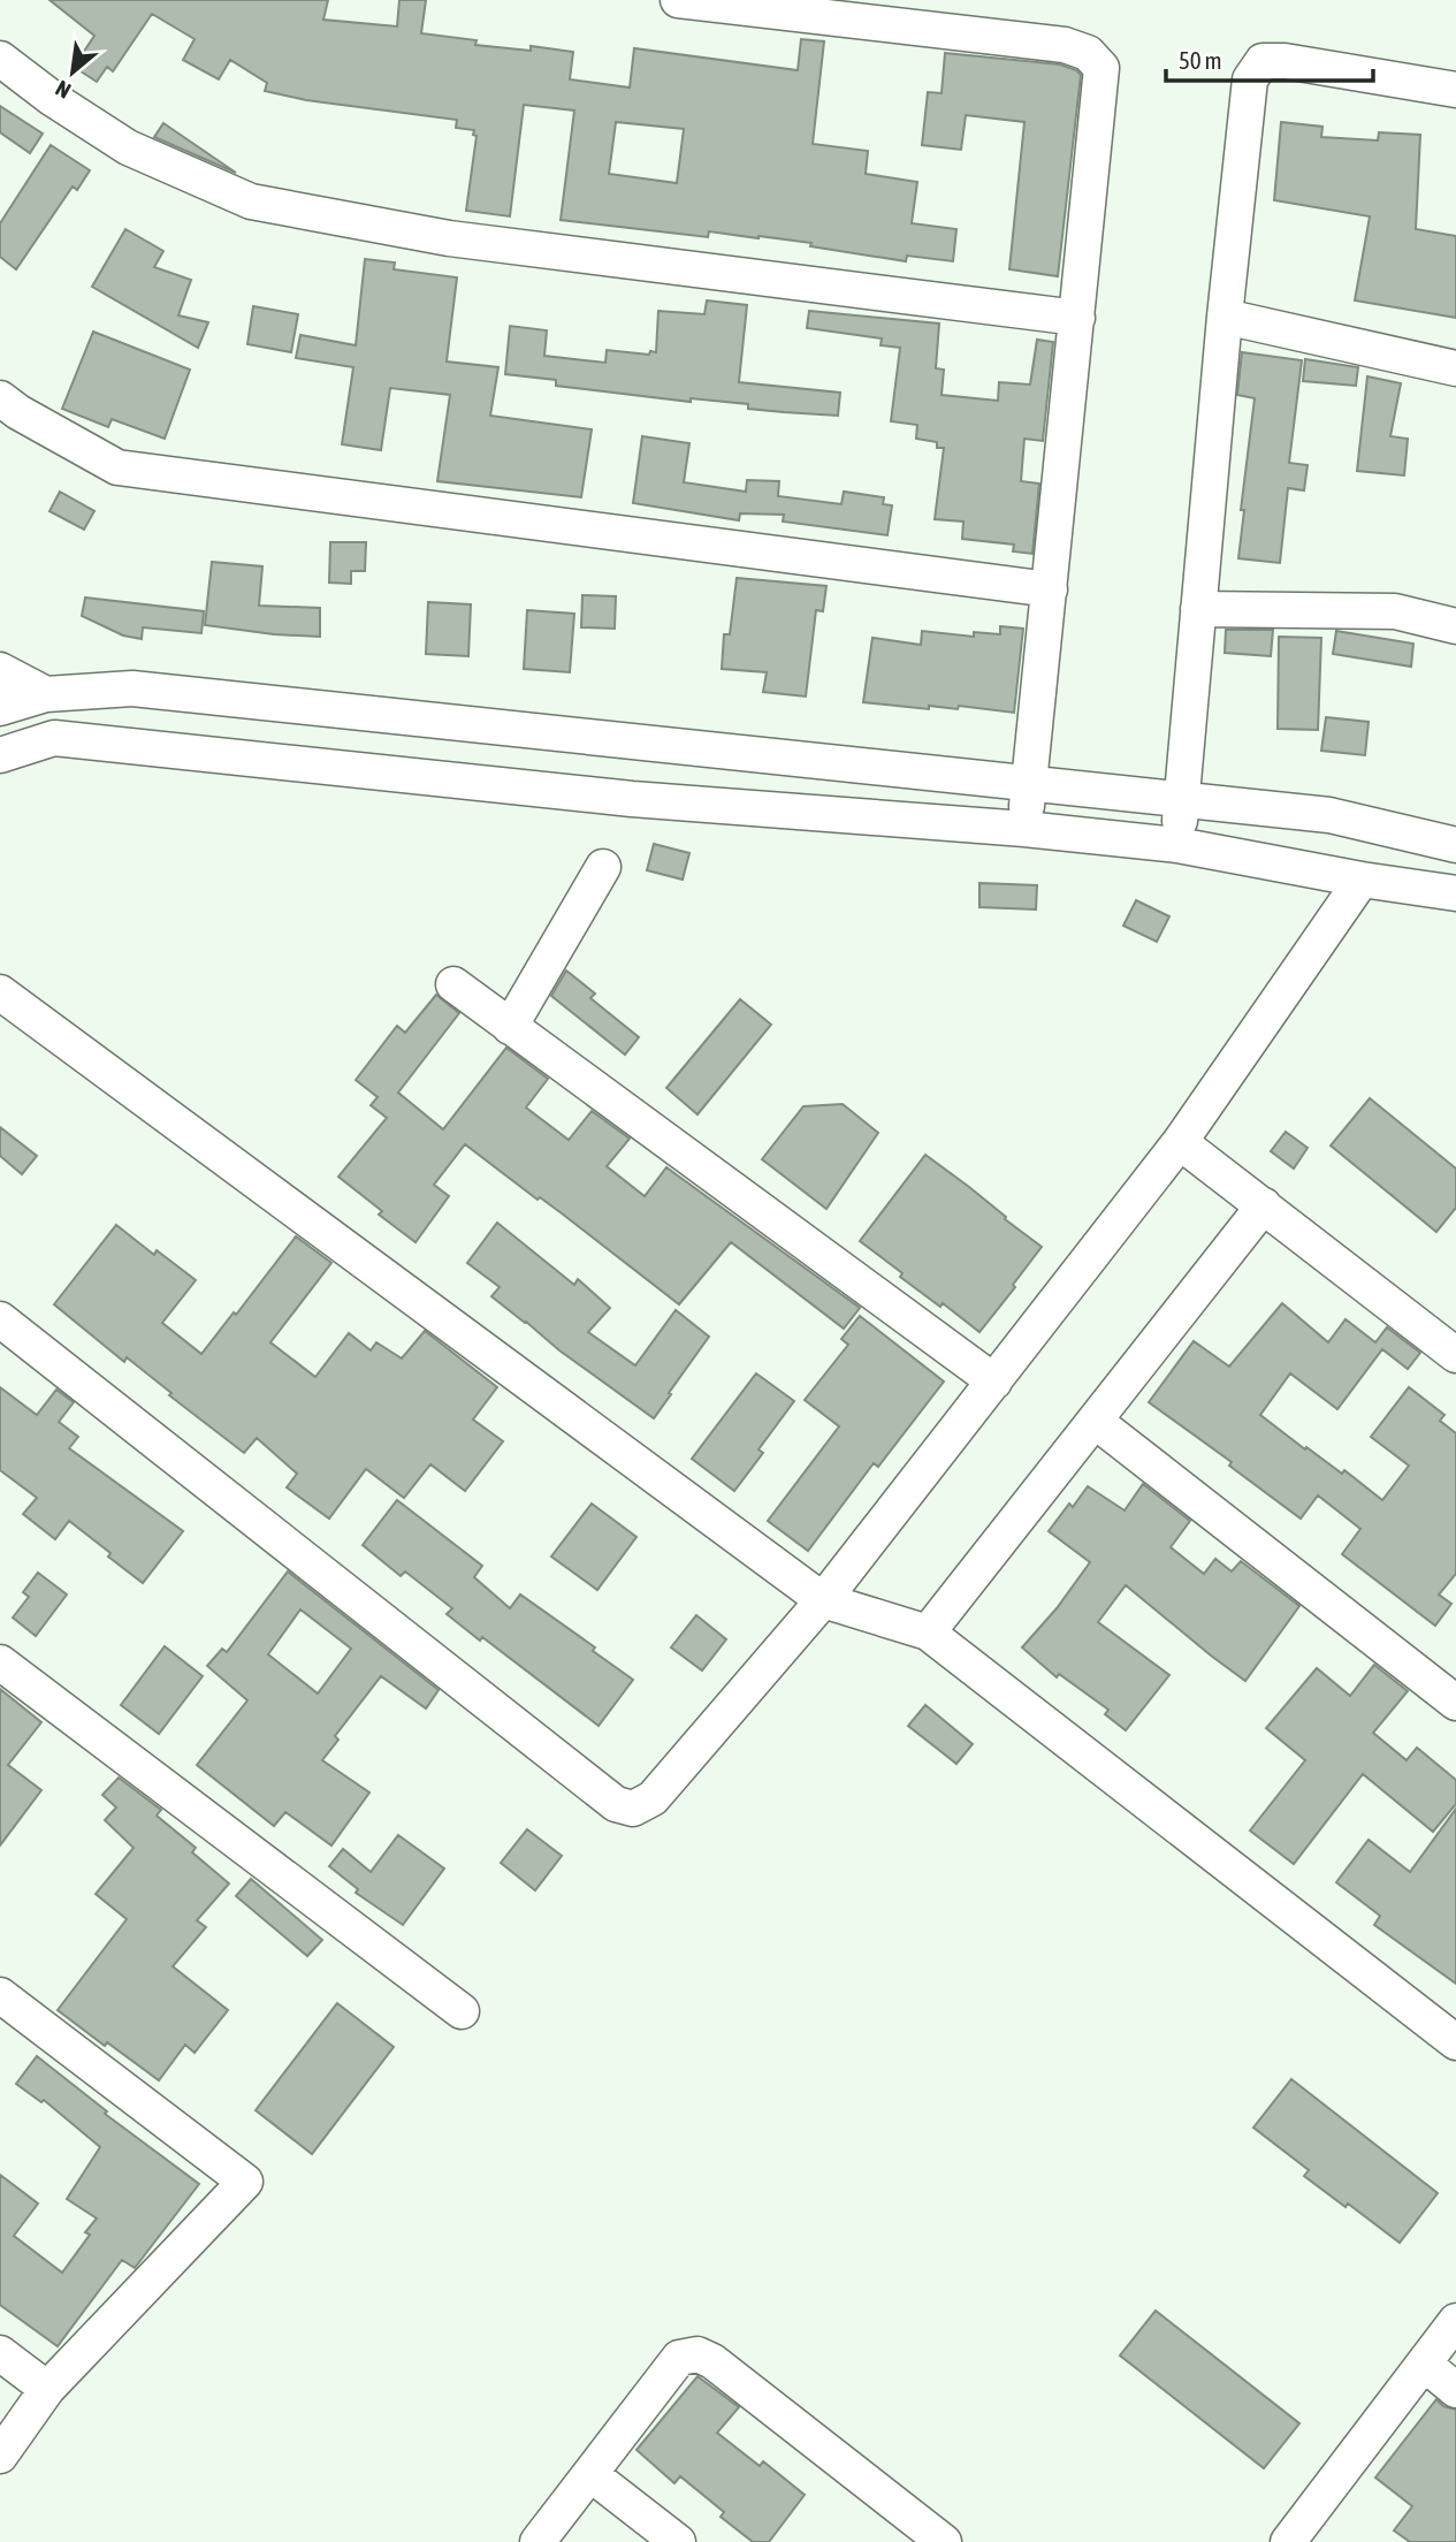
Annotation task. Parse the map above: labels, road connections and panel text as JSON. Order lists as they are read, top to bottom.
{
  "scale_bar": "50 m",
  "north": "bottom left"
}
